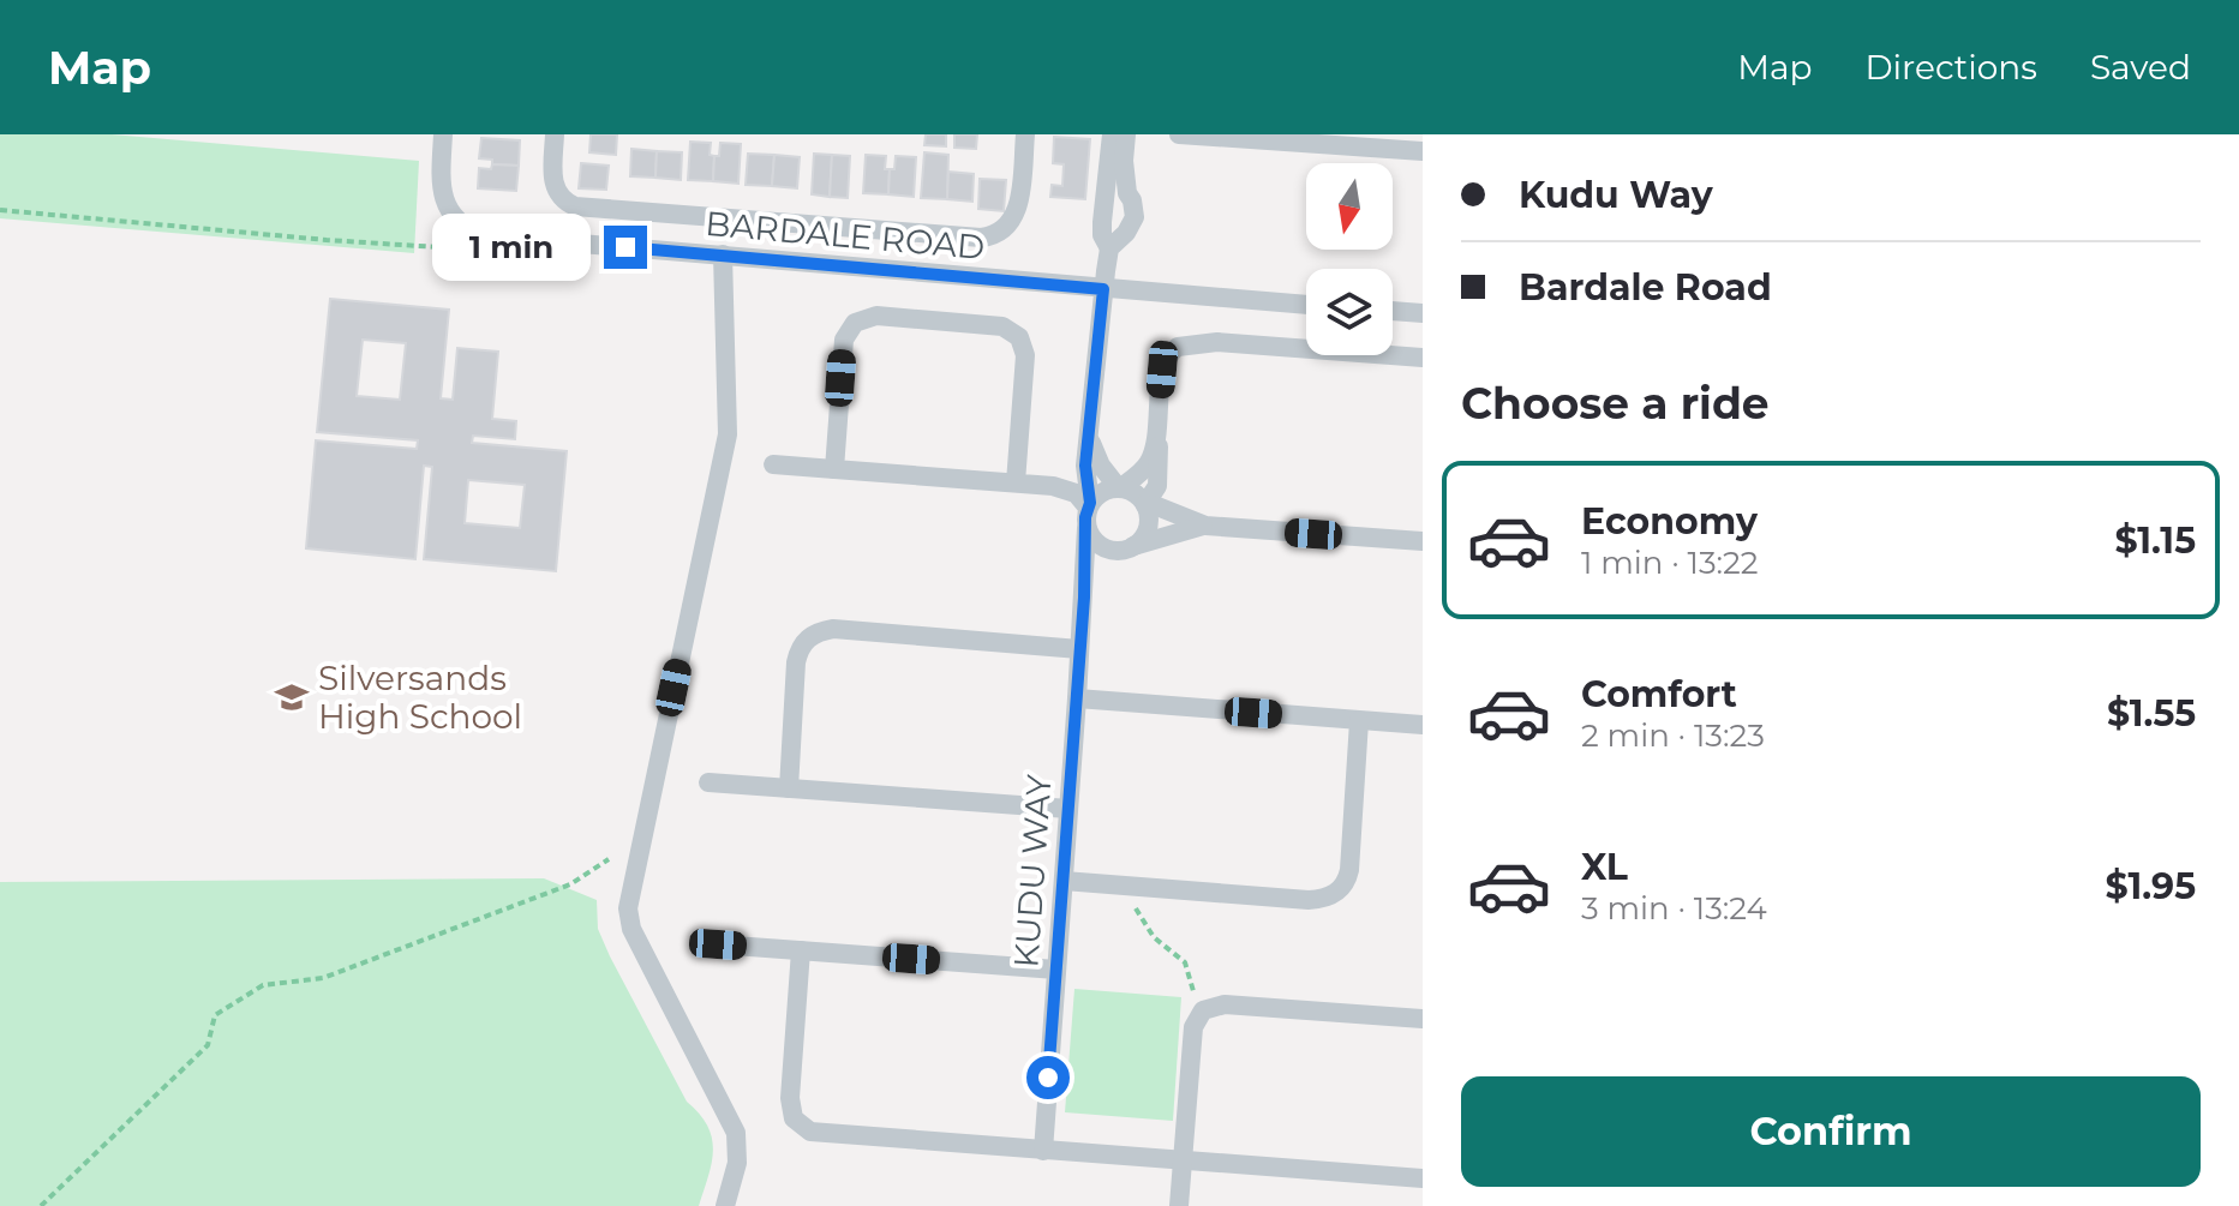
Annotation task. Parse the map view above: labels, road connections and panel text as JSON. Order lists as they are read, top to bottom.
{
  "streets": {
    "street": ["BARDALE ROAD", "KUDU WAY"]
  },
  "crossings": [
    ["BARDALE ROAD", "KUDU WAY"]
  ],
  "places": {
    "school or university": ["Silversands High School"]
  },
  "north": "bottom",
  "page": {
    "header": "Map",
    "nav": ["Map", "Directions", "Saved"],
    "banner": ["Kudu Way", "Bardale Road"],
    "bubble": "1 min",
    "heading": "Choose a ride",
    "list": [
      {
        "name": "Economy",
        "note": "1 min · 13:22",
        "value": "$1.15"
      },
      {
        "name": "Comfort",
        "note": "2 min · 13:23",
        "value": "$1.55"
      },
      {
        "name": "XL",
        "note": "3 min · 13:24",
        "value": "$1.95"
      }
    ],
    "buttons": "Confirm"
  }
}
